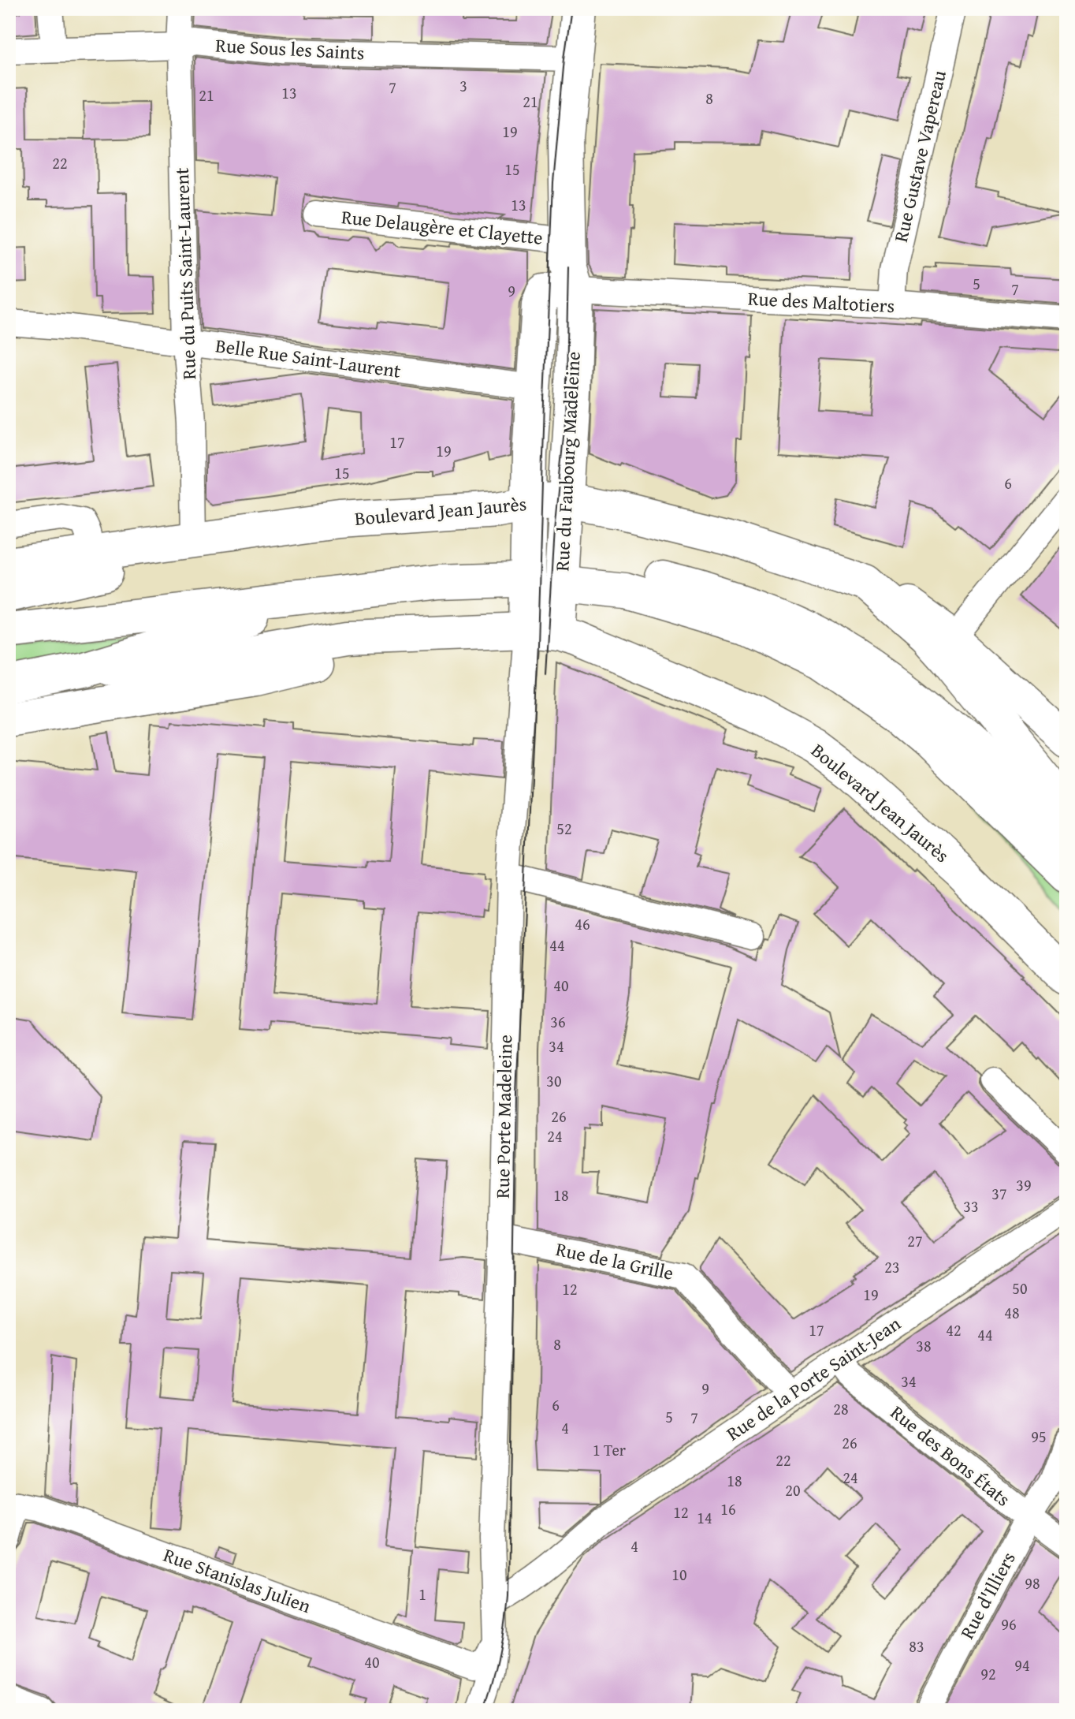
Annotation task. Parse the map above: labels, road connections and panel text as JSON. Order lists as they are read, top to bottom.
{
  "streets": {
    "main road": ["Rue du Faubourg Madeleine", "Boulevard Jean Jaurès"],
    "street": [
      "Rue Sous les Saints",
      "Rue Gustave Vapereau",
      "Rue Delaugère et Clayette",
      "Rue du Puits Saint-Laurent",
      "Rue des Maltotiers",
      "Belle Rue Saint-Laurent",
      "Rue Porte Madeleine",
      "Rue de la Grille",
      "Rue de la Porte Saint-Jean",
      "Rue des Bons États",
      "Rue Stanislas Julien",
      "Rue d'Illiers"
    ]
  },
  "crossings": [
    ["Rue Sous les Saints", "Rue du Puits Saint-Laurent"],
    ["Rue Gustave Vapereau", "Rue des Maltotiers"],
    ["Rue Delaugère et Clayette", "Rue des Maltotiers"],
    ["Rue Delaugère et Clayette", "Rue du Faubourg Madeleine"],
    ["Rue du Puits Saint-Laurent", "Belle Rue Saint-Laurent"],
    ["Rue du Puits Saint-Laurent", "Boulevard Jean Jaurès"],
    ["Rue des Maltotiers", "Rue du Faubourg Madeleine"],
    ["Belle Rue Saint-Laurent", "Rue du Faubourg Madeleine"],
    ["Rue du Faubourg Madeleine", "Boulevard Jean Jaurès"],
    ["Rue du Faubourg Madeleine", "Rue Porte Madeleine"],
    ["Boulevard Jean Jaurès", "Rue Porte Madeleine"],
    ["Rue Porte Madeleine", "Rue de la Grille"],
    ["Rue Porte Madeleine", "Rue de la Porte Saint-Jean"],
    ["Rue Porte Madeleine", "Rue Stanislas Julien"],
    ["Rue de la Grille", "Rue de la Porte Saint-Jean"],
    ["Rue de la Porte Saint-Jean", "Rue des Bons États"],
    ["Rue des Bons États", "Rue d'Illiers"]
  ],
  "house_numbers": [
    "3",
    "7",
    "13",
    "21",
    "8",
    "21",
    "19",
    "22",
    "15",
    "13",
    "5",
    "7",
    "9",
    "17",
    "19",
    "15",
    "6",
    "52",
    "46",
    "44",
    "40",
    "36",
    "34",
    "30",
    "26",
    "24",
    "39",
    "37",
    "18",
    "33",
    "27",
    "23",
    "50",
    "12",
    "19",
    "48",
    "17",
    "42",
    "44",
    "8",
    "38",
    "34",
    "9",
    "6",
    "28",
    "5",
    "7",
    "4",
    "95",
    "26",
    "1 Ter",
    "22",
    "24",
    "18",
    "20",
    "16",
    "12",
    "14",
    "4",
    "10",
    "98",
    "1",
    "96",
    "83",
    "40",
    "94",
    "92"
  ]
}
